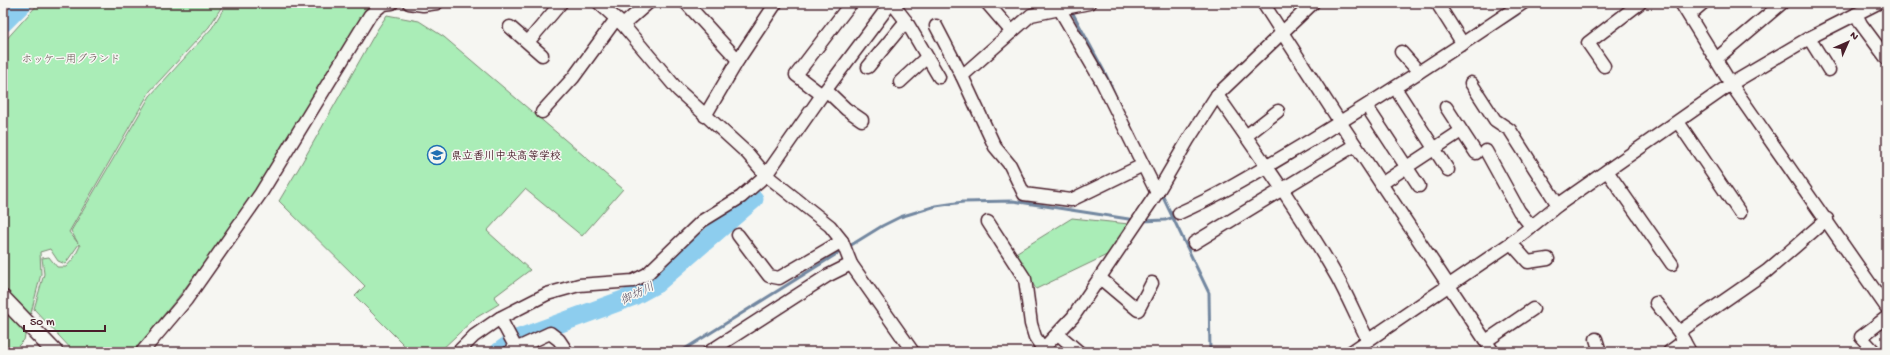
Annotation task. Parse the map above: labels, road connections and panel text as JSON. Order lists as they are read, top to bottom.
{
  "water": ["御坊川"],
  "parks": ["ホッケー用グランド"],
  "places": {
    "school or university": ["県立香川中央高等学校"]
  },
  "scale_bar": "50 m",
  "north": "top right"
}
